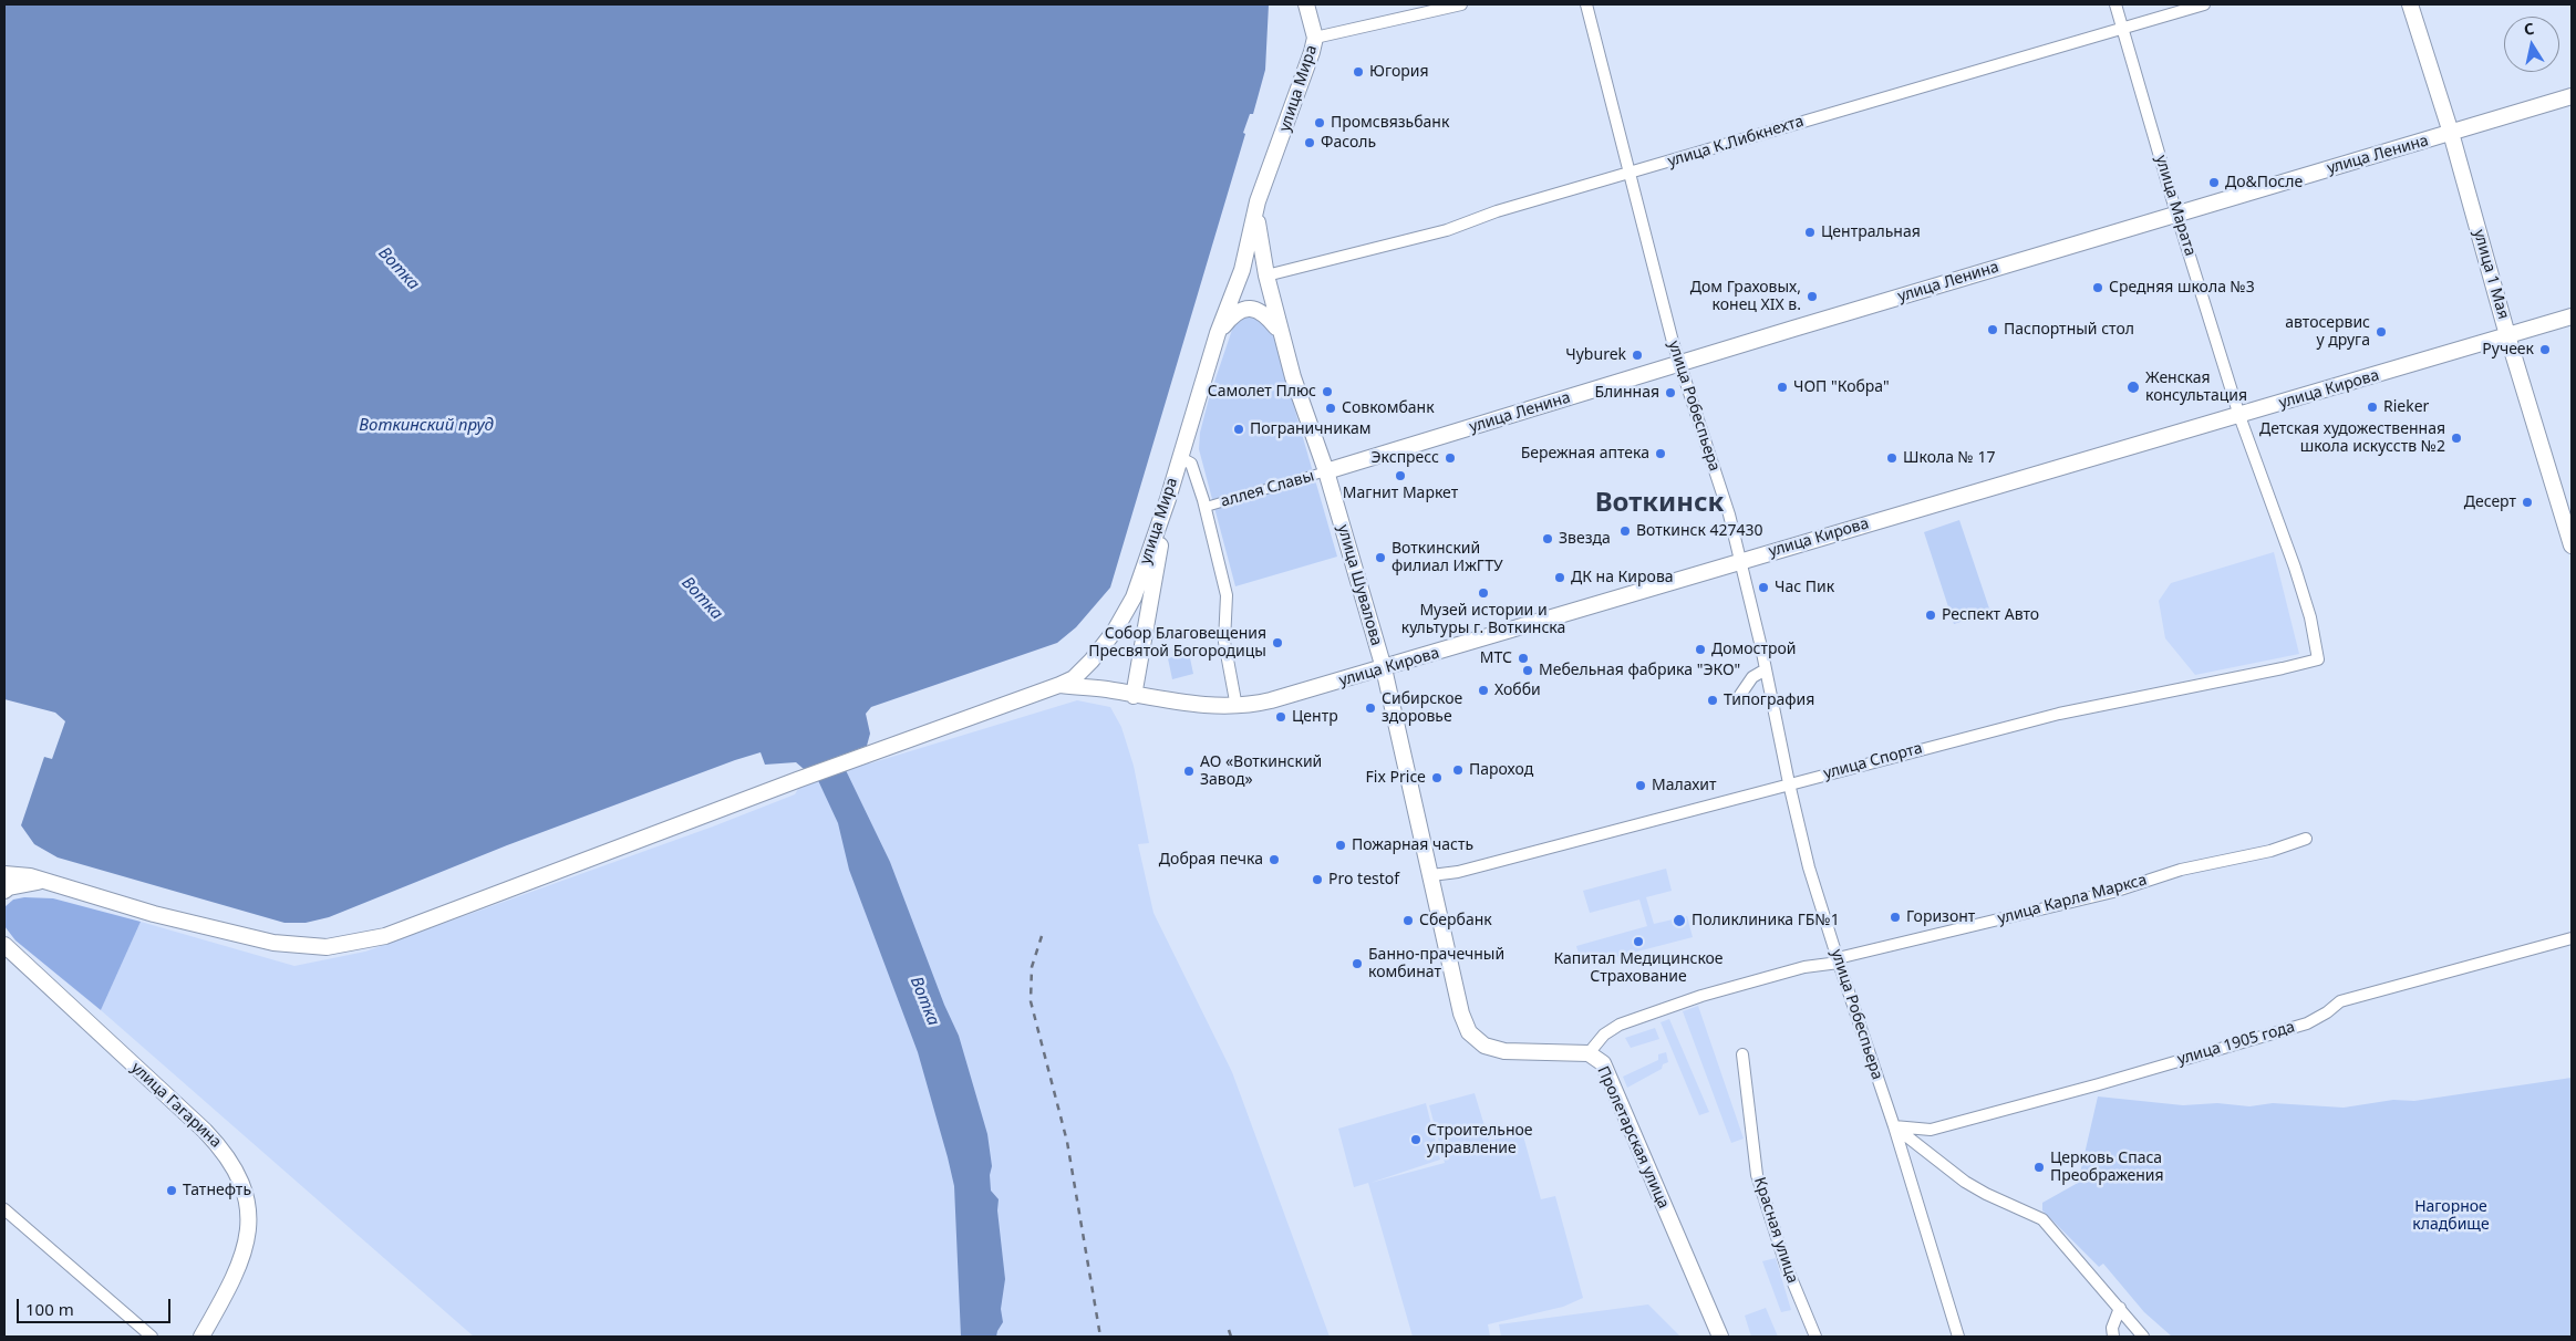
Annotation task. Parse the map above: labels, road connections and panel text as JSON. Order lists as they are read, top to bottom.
{
  "streets": {
    "main road": [
      "улица Мира",
      "улица Ленина",
      "улица 1 Мая",
      "улица Кирова",
      "улица Шувалова",
      "улица Гагарина",
      "Пролетарская улица"
    ],
    "street": [
      "улица К.Либкнехта",
      "улица Марата",
      "улица Робеспьера",
      "аллея Славы",
      "улица Спорта",
      "улица Карла Маркса",
      "улица 1905 года",
      "Красная улица"
    ]
  },
  "crossings": [
    ["улица Мира", "улица К.Либкнехта"],
    ["улица Мира", "улица Кирова"],
    ["улица Мира", "улица Шувалова"],
    ["улица К.Либкнехта", "улица Марата"],
    ["улица К.Либкнехта", "улица Робеспьера"],
    ["улица Ленина", "улица Марата"],
    ["улица Ленина", "улица 1 Мая"],
    ["улица Ленина", "улица Робеспьера"],
    ["улица Ленина", "аллея Славы"],
    ["улица Ленина", "улица Шувалова"],
    ["улица Марата", "улица Кирова"],
    ["улица Марата", "улица Спорта"],
    ["улица 1 Мая", "улица Кирова"],
    ["улица Кирова", "улица Робеспьера"],
    ["улица Кирова", "улица Шувалова"],
    ["улица Робеспьера", "улица Спорта"],
    ["улица Робеспьера", "улица Карла Маркса"],
    ["улица Робеспьера", "улица 1905 года"],
    ["аллея Славы", "улица Шувалова"],
    ["улица Шувалова", "улица Спорта"],
    ["улица Шувалова", "Пролетарская улица"],
    ["улица Спорта", "Пролетарская улица"],
    ["улица Карла Маркса", "Пролетарская улица"]
  ],
  "districts": ["Воткинск"],
  "water": ["Вотка", "Воткинский пруд"],
  "parks": ["Нагорное кладбище"],
  "places": [
    "Югория",
    "Промсвязьбанк",
    "Фасоль",
    "До&После",
    "Центральная",
    "Средняя школа №3",
    "Дом Граховых, конец XIX в.",
    "Паспортный стол",
    "автосервис у друга",
    "Ручеек",
    "Чуburek",
    "ЧОП \"Кобра\"",
    "Женская консультация",
    "Самолет Плюс",
    "Блинная",
    "Rieker",
    "Совкомбанк",
    "Пограничникам",
    "Детская художественная школа искусств №2",
    "Бережная аптека",
    "Экспресс",
    "Школа № 17",
    "Магнит Маркет",
    "Десерт",
    "Воткинск 427430",
    "Звезда",
    "Воткинский филиал ИжГТУ",
    "ДК на Кирова",
    "Час Пик",
    "Музей истории и культуры г. Воткинска",
    "Респект Авто",
    "Собор Благовещения Пресвятой Богородицы",
    "Домострой",
    "МТС",
    "Мебельная фабрика \"ЭКО\"",
    "Хобби",
    "Типография",
    "Сибирское здоровье",
    "Центр",
    "Пароход",
    "АО «Воткинский Завод»",
    "Fix Price",
    "Малахит",
    "Пожарная часть",
    "Добрая печка",
    "Pro testof",
    "Горизонт",
    "Сбербанк",
    "Поликлиника ГБ№1",
    "Капитал Медицинское Страхование",
    "Банно-прачечный комбинат",
    "Строительное управление",
    "Церковь Спаса Преображения",
    "Татнефть"
  ],
  "scale_bar": "100 m",
  "north": "top"
}
